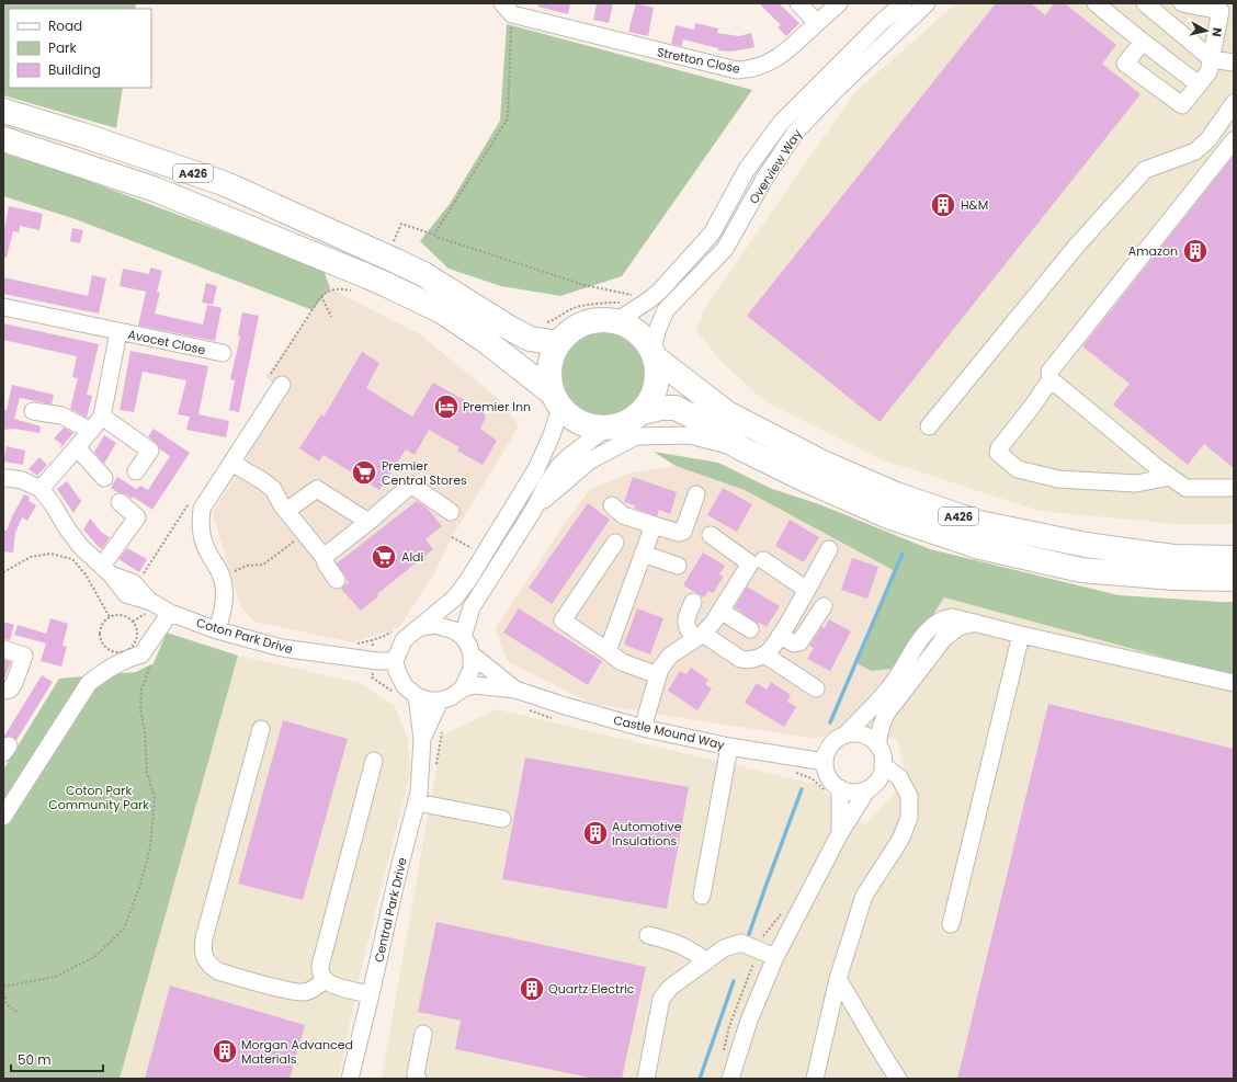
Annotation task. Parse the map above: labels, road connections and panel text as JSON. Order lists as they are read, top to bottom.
{
  "streets": {
    "highway": ["A426"],
    "street": [
      "Stretton Close",
      "Overview Way",
      "Avocet Close",
      "Coton Park Drive",
      "Castle Mound Way",
      "Central Park Drive"
    ]
  },
  "crossings": [
    ["Overview Way", "A426"],
    ["Avocet Close", "Coton Park Drive"],
    ["Coton Park Drive", "Castle Mound Way"],
    ["Coton Park Drive", "Central Park Drive"],
    ["Castle Mound Way", "Central Park Drive"]
  ],
  "parks": ["Coton Park Community Park"],
  "places": {
    "building": [
      "H&M",
      "Amazon",
      "Automotive Insulations",
      "Quartz Electric",
      "Morgan Advanced Materials"
    ],
    "hotel": ["Premier Inn"],
    "supermarket": ["Premier Central Stores", "Aldi"]
  },
  "legend": ["Road", "Park", "Building"],
  "scale_bar": "50 m",
  "north": "right"
}
